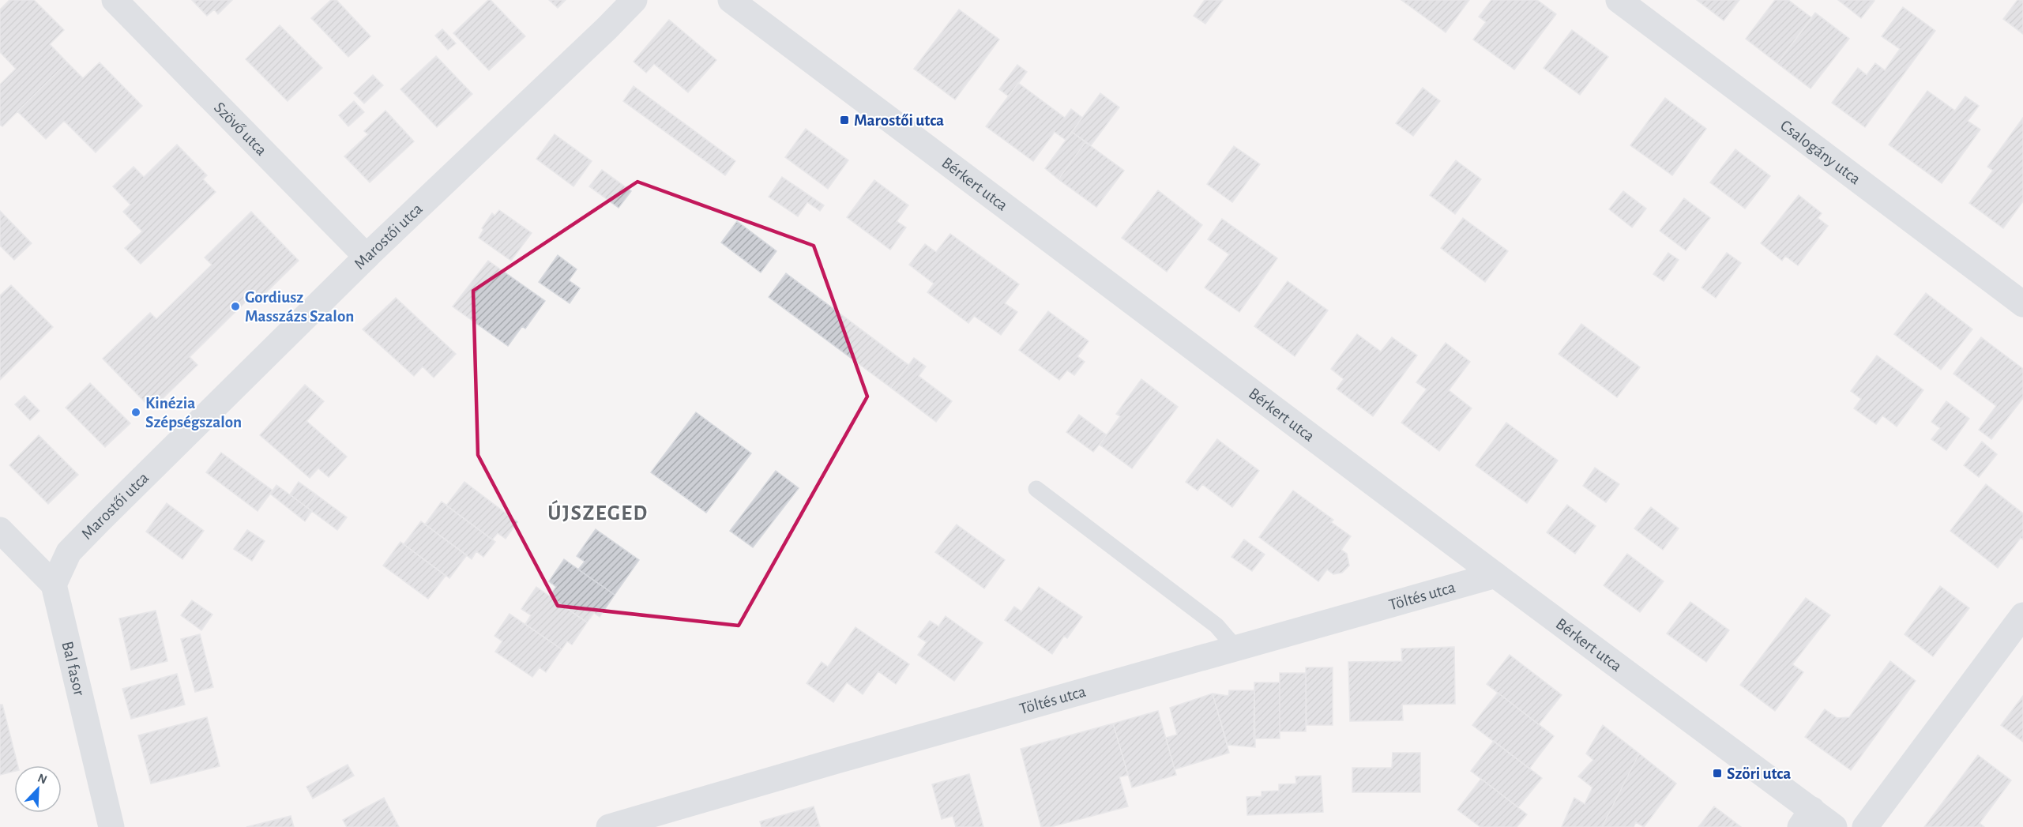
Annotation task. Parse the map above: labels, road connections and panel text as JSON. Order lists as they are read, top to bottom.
{
  "streets": {
    "street": [
      "Szövő utca",
      "Csalogány utca",
      "Bérkert utca",
      "Marostői utca",
      "Töltés utca",
      "Bal fasor"
    ]
  },
  "crossings": [
    ["Szövő utca", "Marostői utca"],
    ["Bérkert utca", "Töltés utca"],
    ["Marostői utca", "Bal fasor"]
  ],
  "districts": ["ÚJSZEGED"],
  "places": {
    "transit": ["Marostői utca", "Szöri utca"],
    "other": ["Gordiusz Masszázs Szalon", "Kinézia Szépségszalon"]
  },
  "north": "top right"
}
